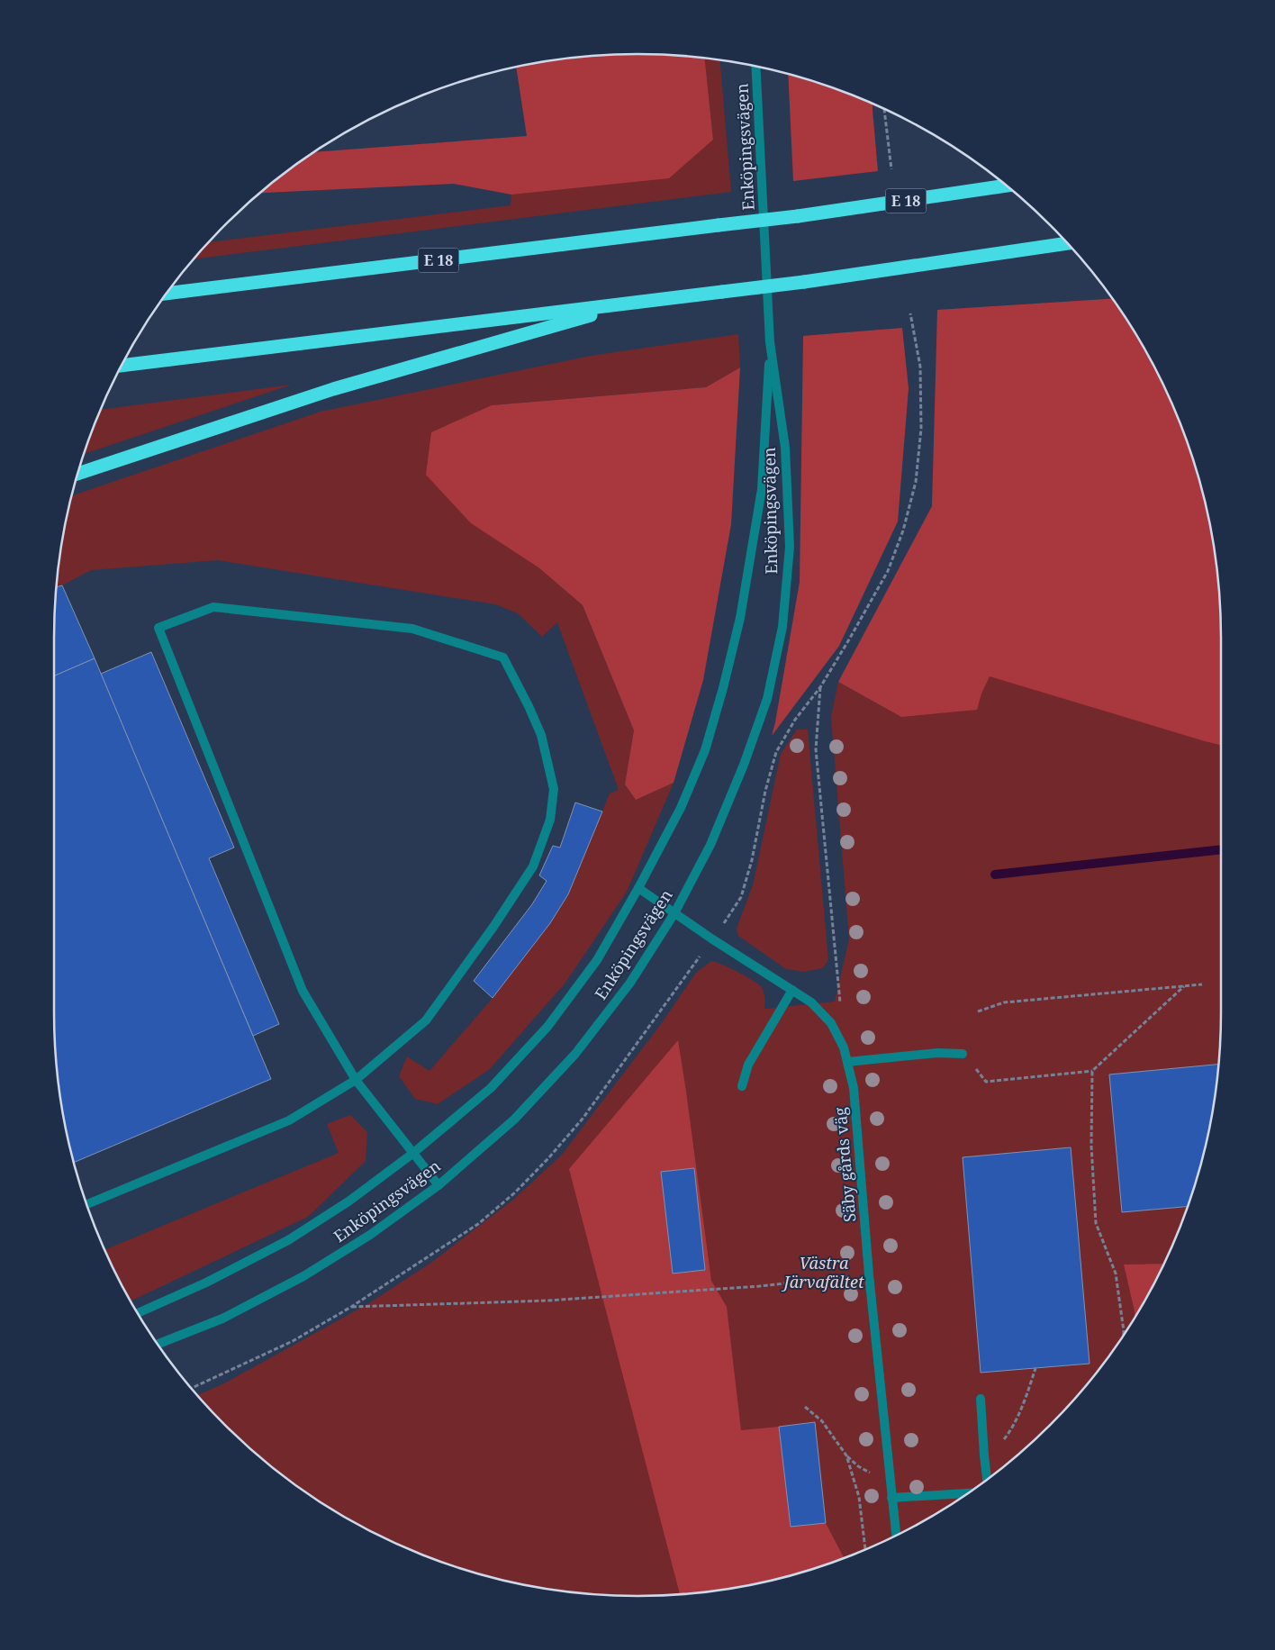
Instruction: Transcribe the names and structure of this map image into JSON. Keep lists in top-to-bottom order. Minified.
{"streets":{"highway":["E 18"],"street":["Enköpingsvägen","Säby gårds väg"]},"crossings":[["Enköpingsvägen","Säby gårds väg"]],"parks":["Västra Järvafältet"]}
